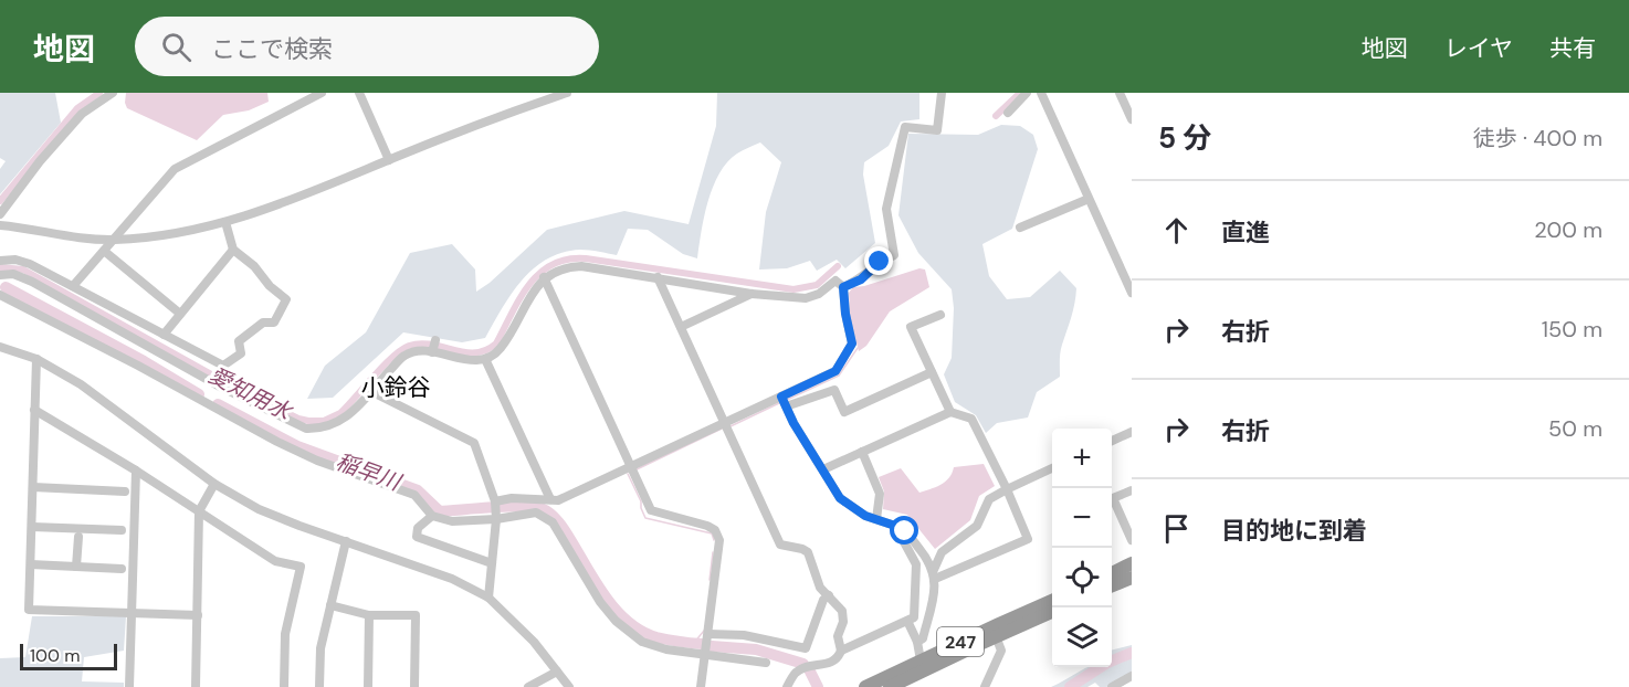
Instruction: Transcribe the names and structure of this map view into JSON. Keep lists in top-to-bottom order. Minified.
{"streets":{"highway":["247"]},"districts":["小鈴谷"],"water":["愛知用水","稲早川"],"scale_bar":"100 m","page":{"header":"地図","search":"ここで検索","nav":["地図","レイヤ","共有"],"heading":["5 分","徒歩 · 400 m"],"list":[["直進","200 m"],["右折","150 m"],["右折","50 m"],"目的地に到着"],"map_buttons":["+","−"],"scale":"100 m"}}
